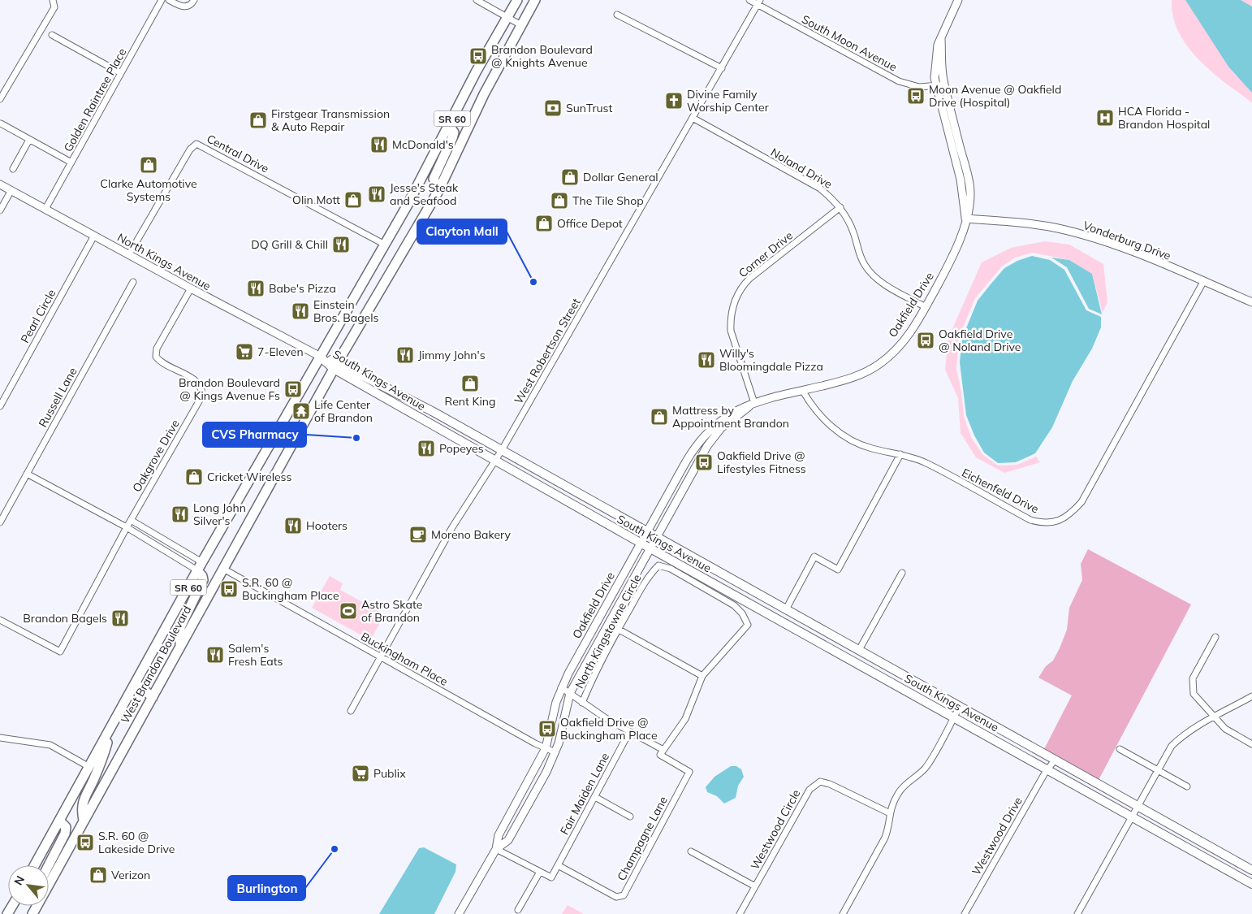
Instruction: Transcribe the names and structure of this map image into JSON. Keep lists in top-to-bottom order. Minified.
{"streets":{"highway":["SR 60","West Brandon Boulevard"],"main road":["South Kings Avenue"],"street":["South Moon Avenue","Golden Raintree Place","Central Drive","Noland Drive","Vonderburg Drive","Corner Drive","North Kings Avenue","Oakfield Drive","Pearl Circle","West Robertson Street","Russell Lane","Oakgrove Drive","Eichenfeld Drive","North Kingstowne Circle","Buckingham Place","Fair Maiden Lane","Westwood Circle","Westwood Drive","Champagne Lane"]},"crossings":[["South Moon Avenue","Oakfield Drive"],["South Moon Avenue","West Robertson Street"],["Golden Raintree Place","North Kings Avenue"],["Central Drive","North Kings Avenue"],["Central Drive","West Brandon Boulevard"],["Noland Drive","Corner Drive"],["Noland Drive","Oakfield Drive"],["Noland Drive","West Robertson Street"],["Vonderburg Drive","Oakfield Drive"],["Vonderburg Drive","Eichenfeld Drive"],["Corner Drive","Oakfield Drive"],["North Kings Avenue","Pearl Circle"],["North Kings Avenue","South Kings Avenue"],["North Kings Avenue","Oakgrove Drive"],["North Kings Avenue","West Brandon Boulevard"],["Oakfield Drive","South Kings Avenue"],["Oakfield Drive","Eichenfeld Drive"],["Oakfield Drive","Buckingham Place"],["West Robertson Street","South Kings Avenue"],["West Robertson Street","Buckingham Place"],["South Kings Avenue","West Brandon Boulevard"],["South Kings Avenue","Westwood Drive"],["North Kingstowne Circle","Fair Maiden Lane"],["North Kingstowne Circle","Champagne Lane"],["Buckingham Place","West Brandon Boulevard"],["Fair Maiden Lane","Champagne Lane"]],"places":{"bus stop":["Brandon Boulevard @ Knights Avenue","Moon Avenue @ Oakfield Drive (Hospital)","Oakfield Drive @ Noland Drive","Brandon Boulevard @ Kings Avenue Fs","Oakfield Drive @ Lifestyles Fitness","S.R. 60 @ Buckingham Place","Oakfield Drive @ Buckingham Place","S.R. 60 @ Lakeside Drive"],"church":["Divine Family Worship Center"],"bank":["SunTrust"],"hospital":["HCA Florida - Brandon Hospital"],"shop":["Firstgear Transmission & Auto Repair","Clarke Automotive Systems","Dollar General","Olin Mott","The Tile Shop","Office Depot","Rent King","Mattress by Appointment Brandon","Cricket Wireless","Verizon"],"restaurant":["McDonald's","Jesse's Steak and Seafood","DQ Grill & Chill","Babe's Pizza","Einstein Bros. Bagels","Jimmy John's","Willy's Bloomingdale Pizza","Popeyes","Long John Silver's","Hooters","Brandon Bagels","Salem's Fresh Eats"],"other":["Clayton Mall","CVS Pharmacy","Burlington"],"supermarket":["7-Eleven","Publix"],"temple":["Life Center of Brandon"],"cafe":["Moreno Bakery"],"sports":["Astro Skate of Brandon"]},"north":"top left"}
